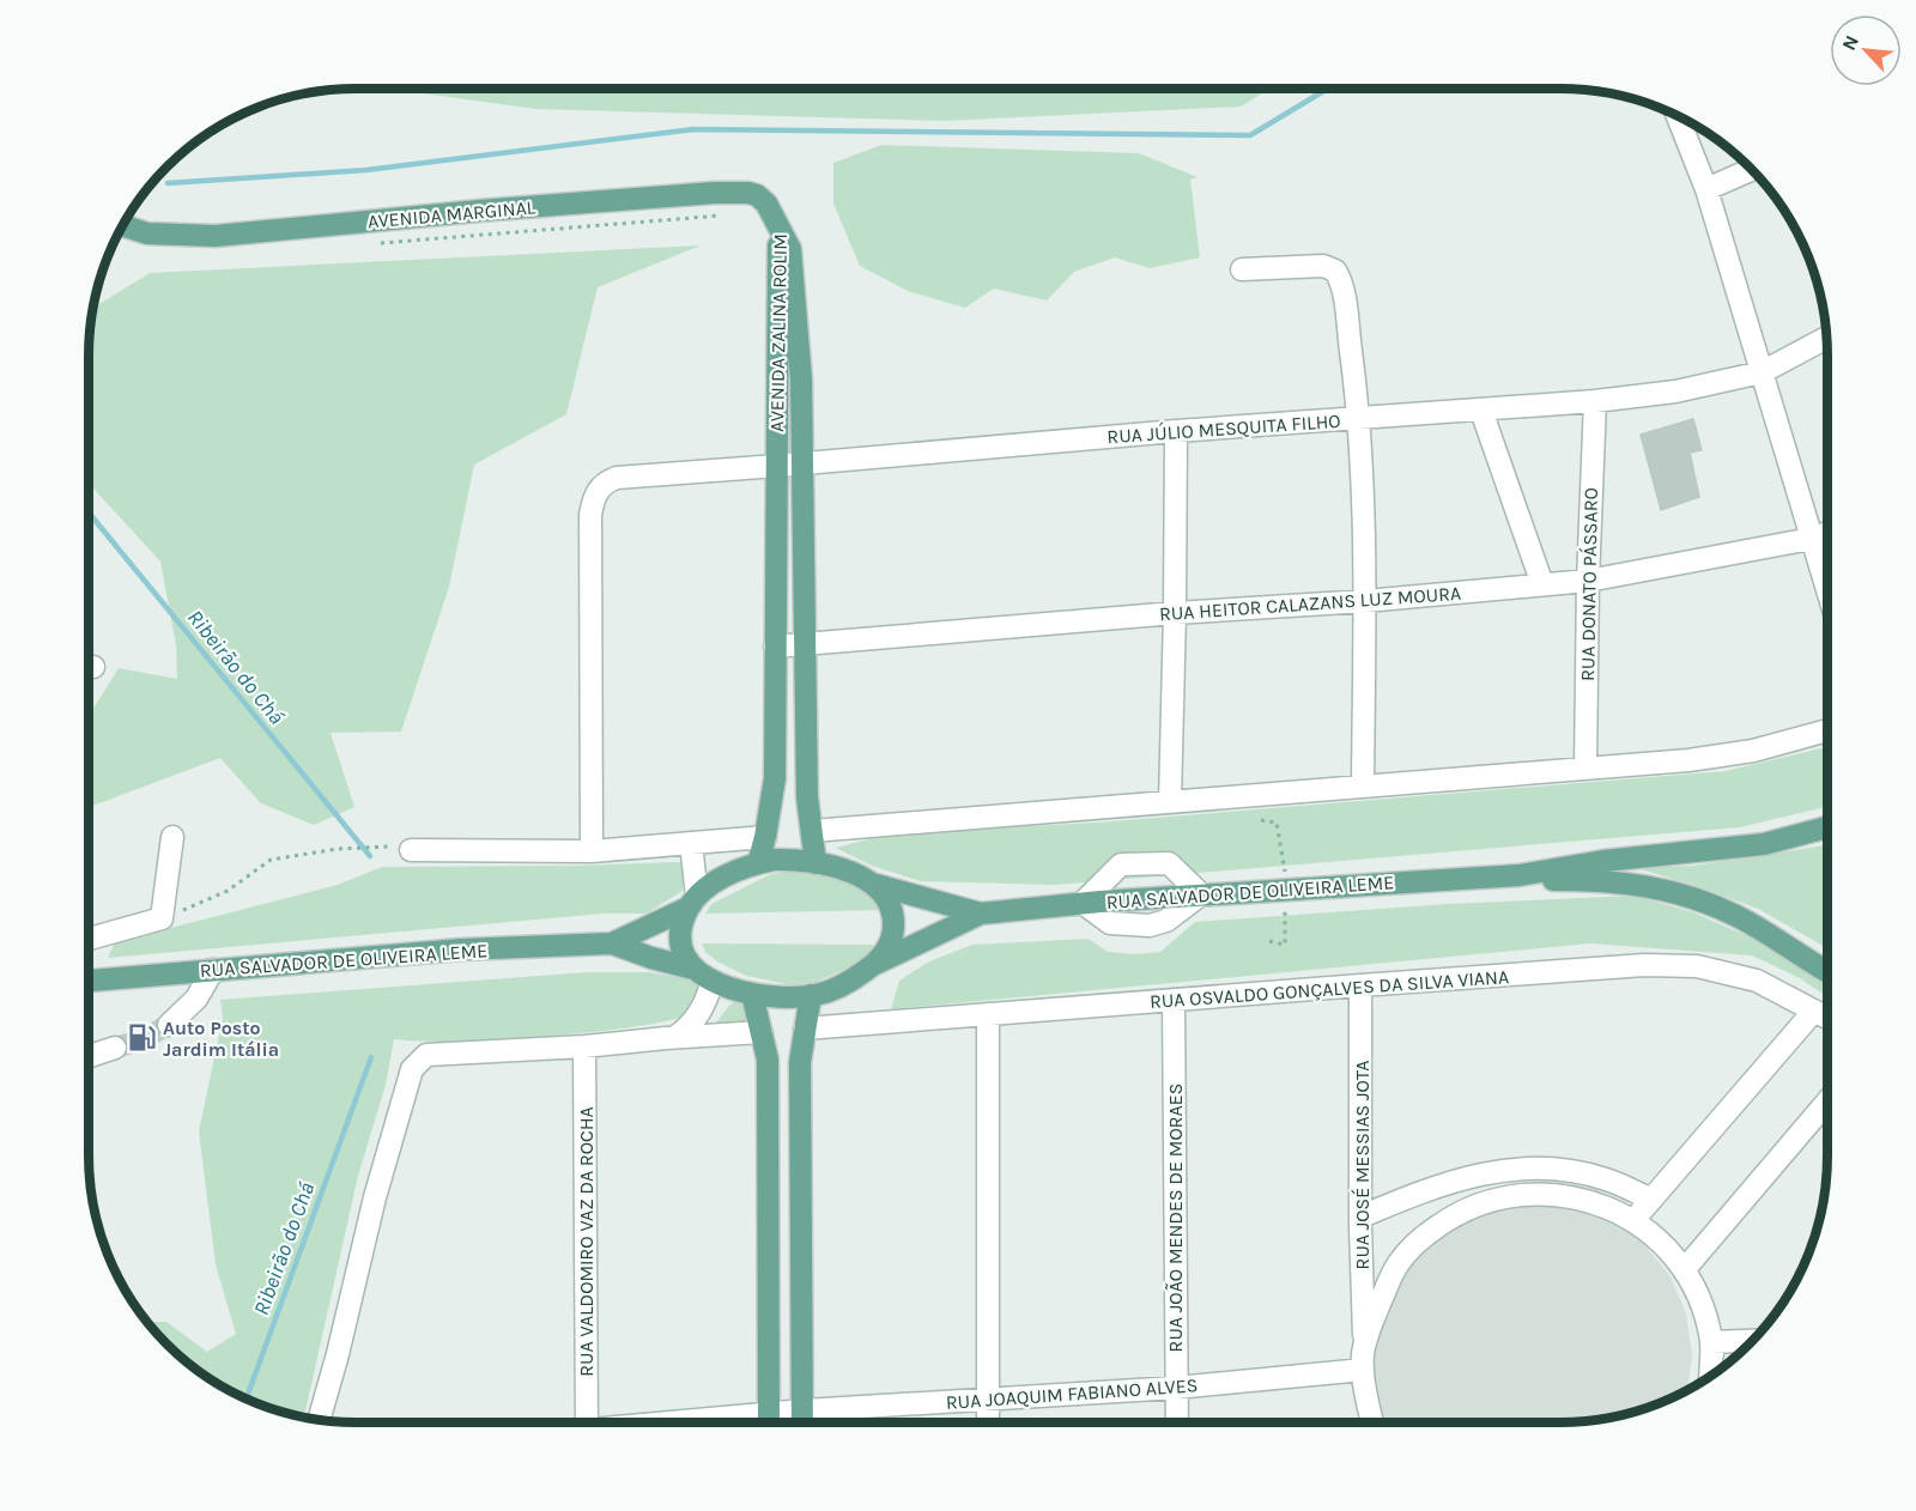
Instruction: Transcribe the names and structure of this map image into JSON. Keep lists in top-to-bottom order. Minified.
{"streets":{"main road":["AVENIDA MARGINAL","AVENIDA ZALINA ROLIM","RUA SALVADOR DE OLIVEIRA LEME"],"street":["RUA JÚLIO MESQUITA FILHO","RUA DONATO PÁSSARO","RUA HEITOR CALAZANS LUZ MOURA","RUA OSVALDO GONÇALVES DA SILVA VIANA","RUA JOSÉ MESSIAS JOTA","RUA JOÃO MENDES DE MORAES","RUA VALDOMIRO VAZ DA ROCHA","RUA JOAQUIM FABIANO ALVES"]},"crossings":[["AVENIDA MARGINAL","AVENIDA ZALINA ROLIM"],["AVENIDA ZALINA ROLIM","RUA JÚLIO MESQUITA FILHO"],["AVENIDA ZALINA ROLIM","RUA HEITOR CALAZANS LUZ MOURA"],["RUA JÚLIO MESQUITA FILHO","RUA DONATO PÁSSARO"],["RUA DONATO PÁSSARO","RUA HEITOR CALAZANS LUZ MOURA"],["RUA OSVALDO GONÇALVES DA SILVA VIANA","RUA JOSÉ MESSIAS JOTA"],["RUA OSVALDO GONÇALVES DA SILVA VIANA","RUA JOÃO MENDES DE MORAES"],["RUA JOSÉ MESSIAS JOTA","RUA JOAQUIM FABIANO ALVES"],["RUA JOÃO MENDES DE MORAES","RUA JOAQUIM FABIANO ALVES"]],"water":["Ribeirão do Chá"],"places":{"fuel station":["Auto Posto Jardim Itália"]},"north":"top left"}
